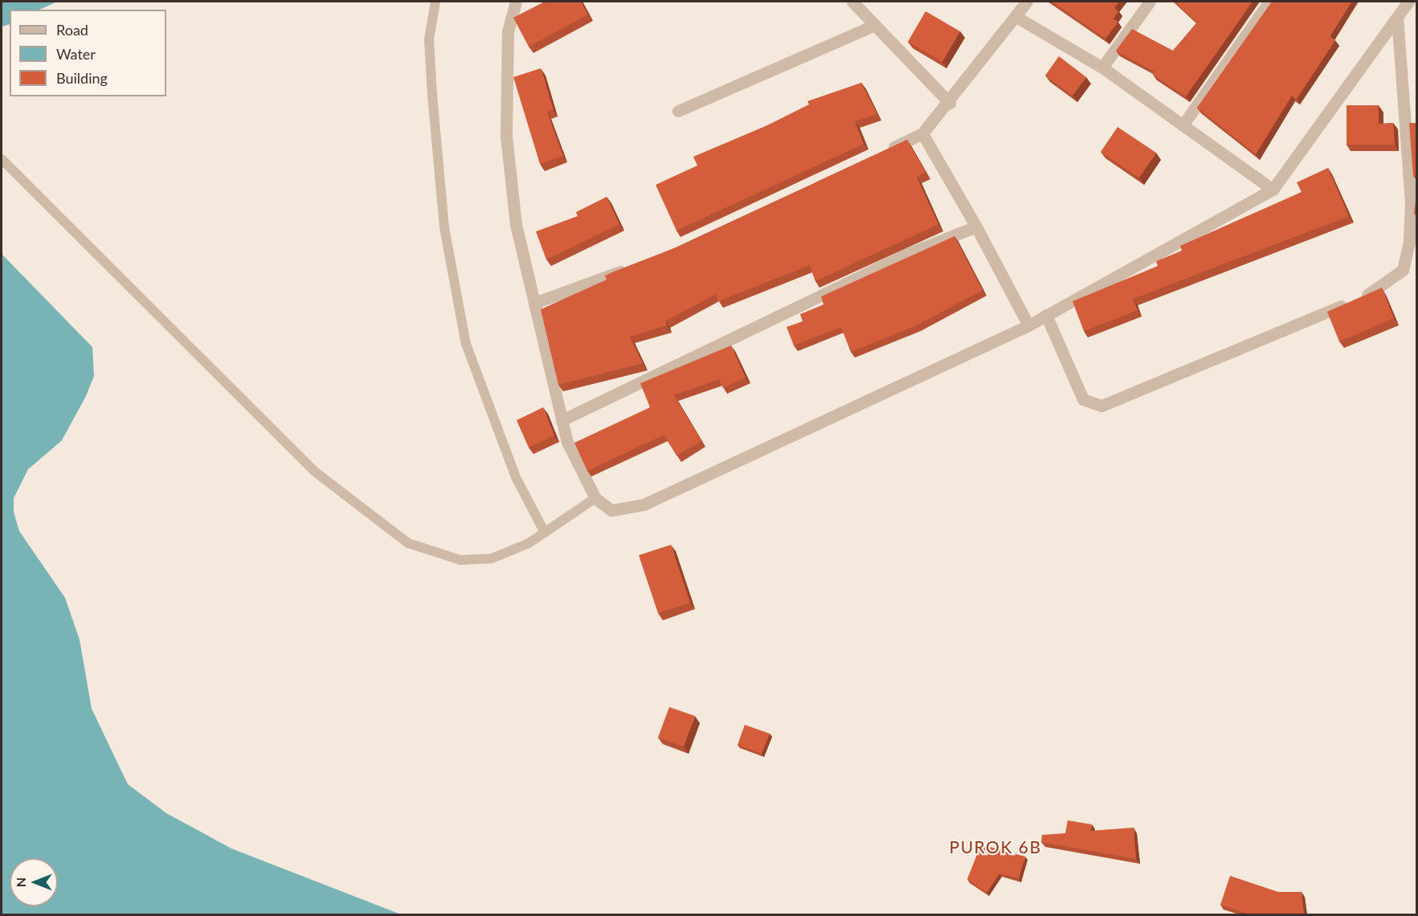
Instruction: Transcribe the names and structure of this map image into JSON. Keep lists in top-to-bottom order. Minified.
{"districts":["PUROK 6B"],"legend":["Road","Water","Building"],"north":"left"}
